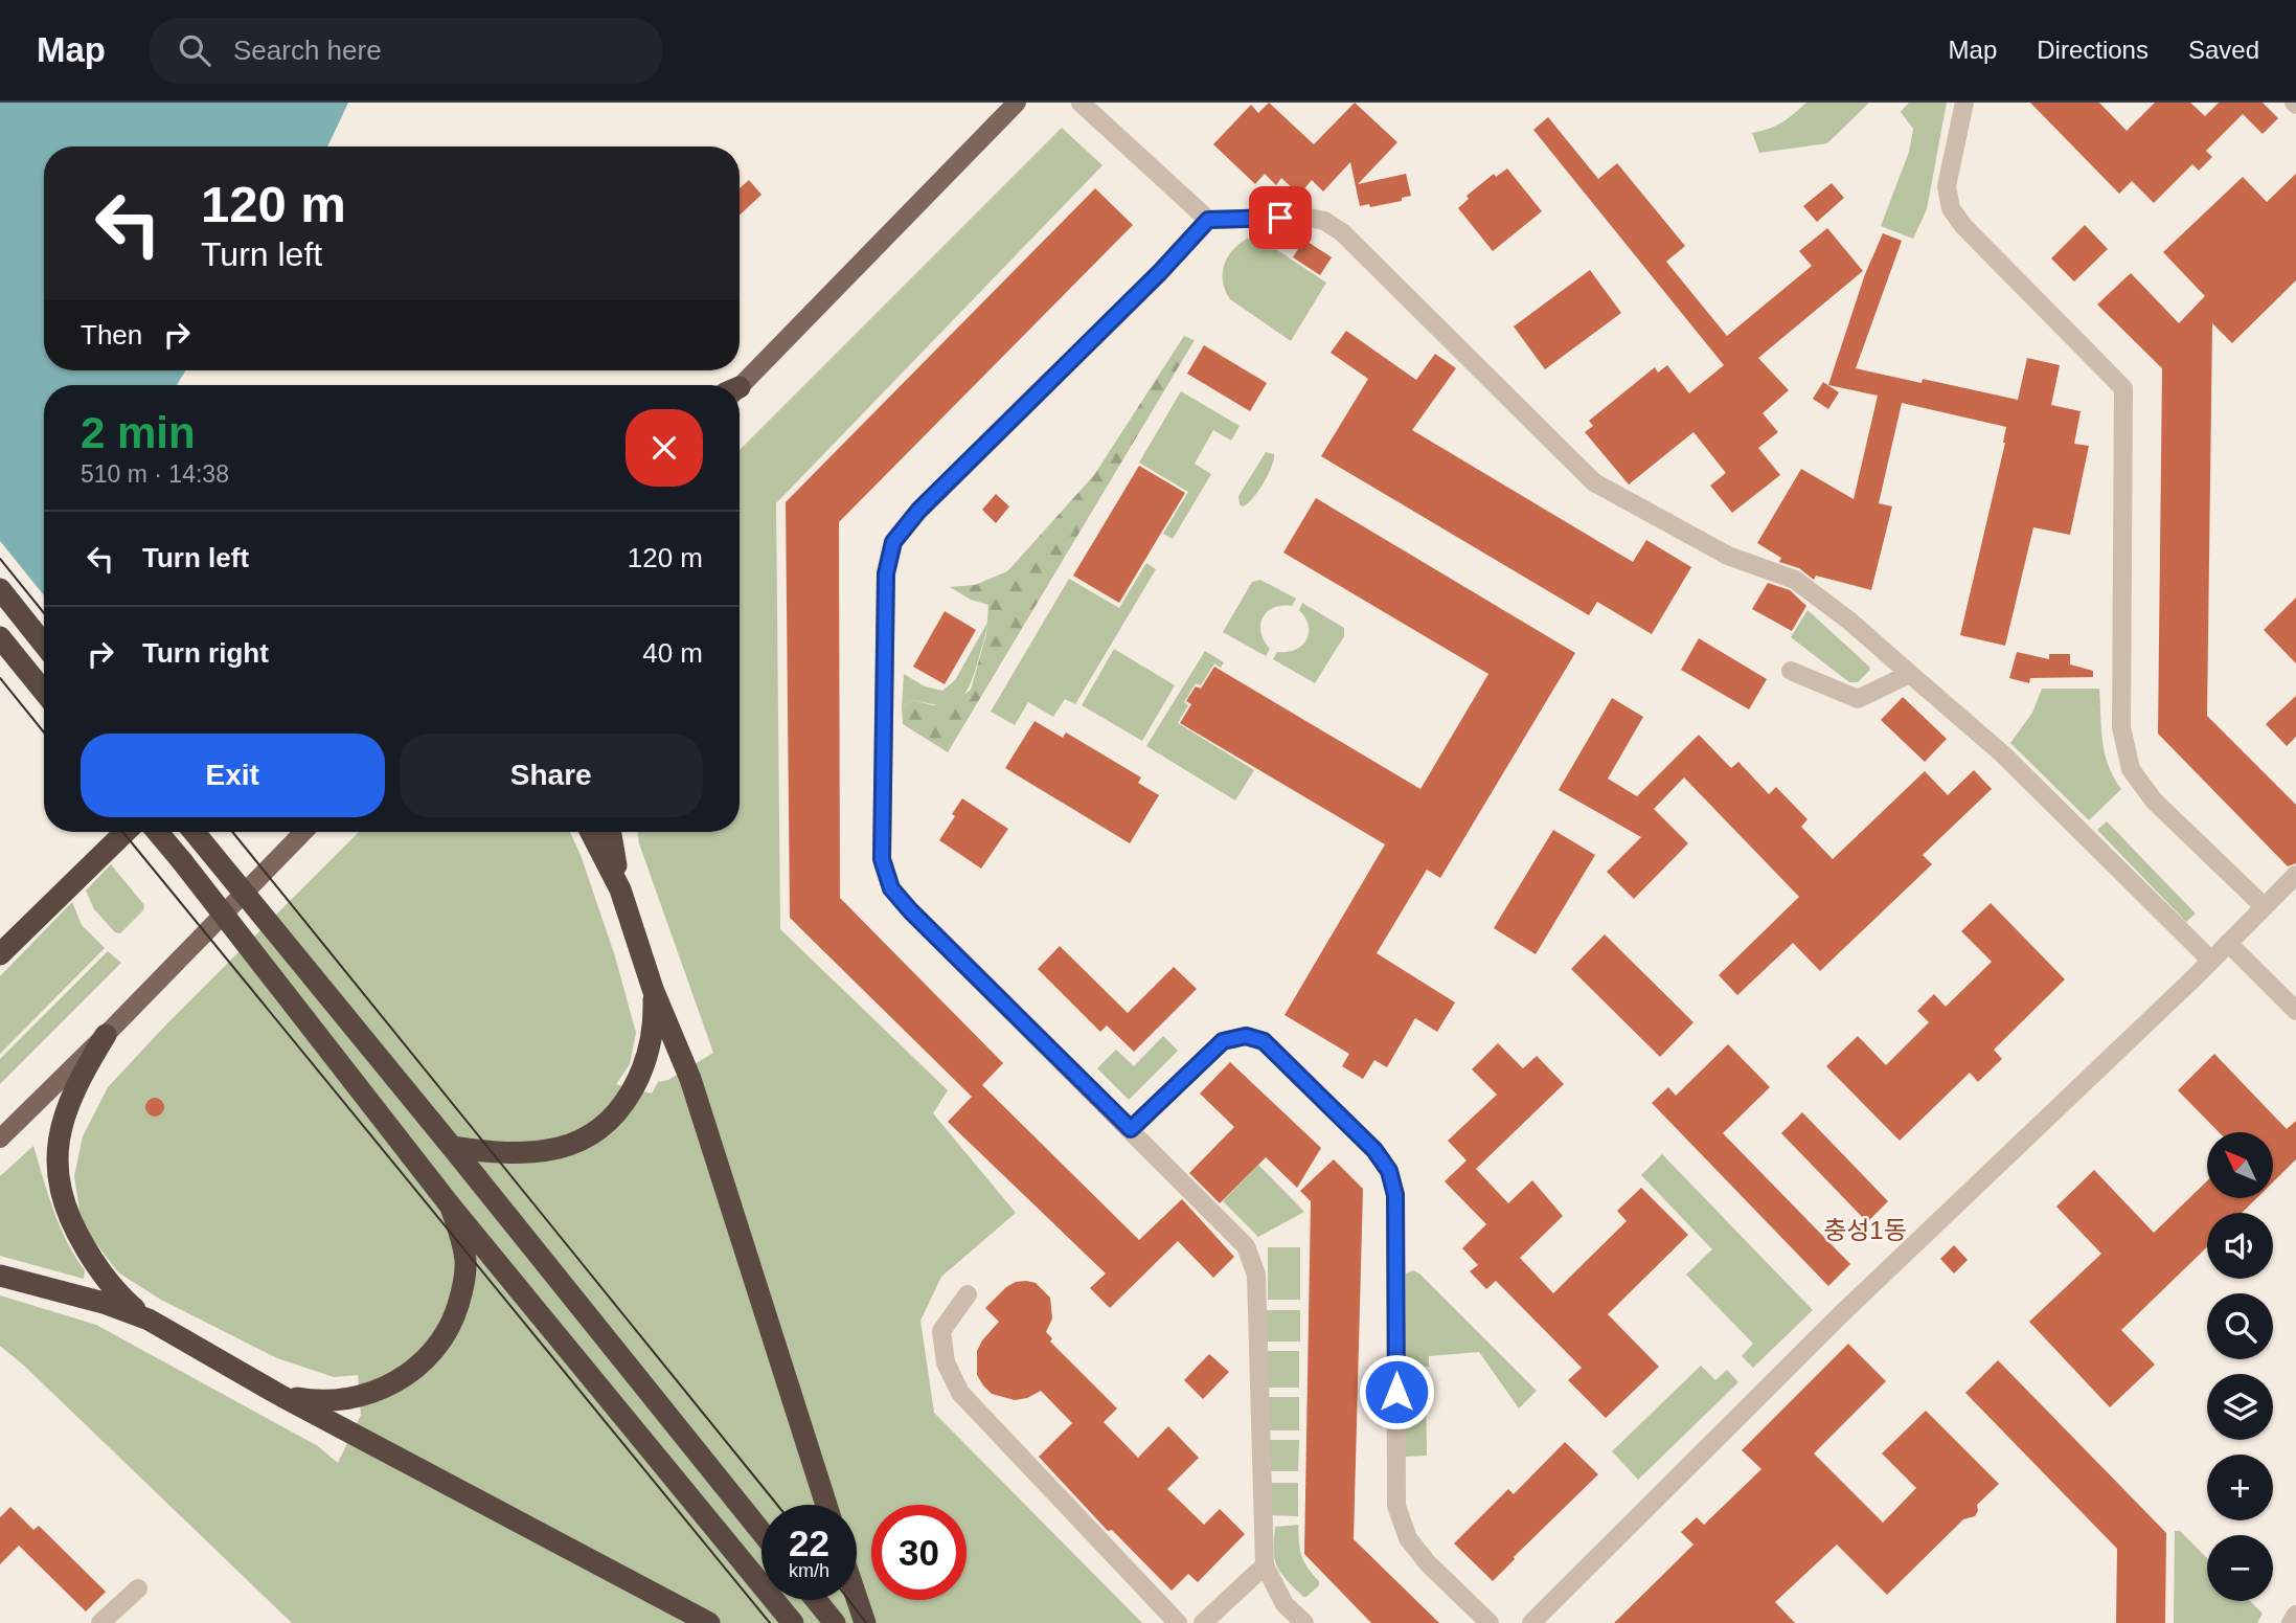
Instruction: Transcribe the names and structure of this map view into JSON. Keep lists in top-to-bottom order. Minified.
{"districts":["충성1동"],"north":"top left","page":{"header":"Map","search":"Search here","nav":["Map","Directions","Saved"],"turn":["120 m","Turn left"],"then":"Then","heading":["2 min","510 m · 14:38"],"list":[{"name":"Turn left","value":"120 m"},{"name":"Turn right","value":"40 m"}],"buttons":["Exit","Share"],"map_buttons":["+","−"],"speed":"22 km/h","limit":"30"}}
